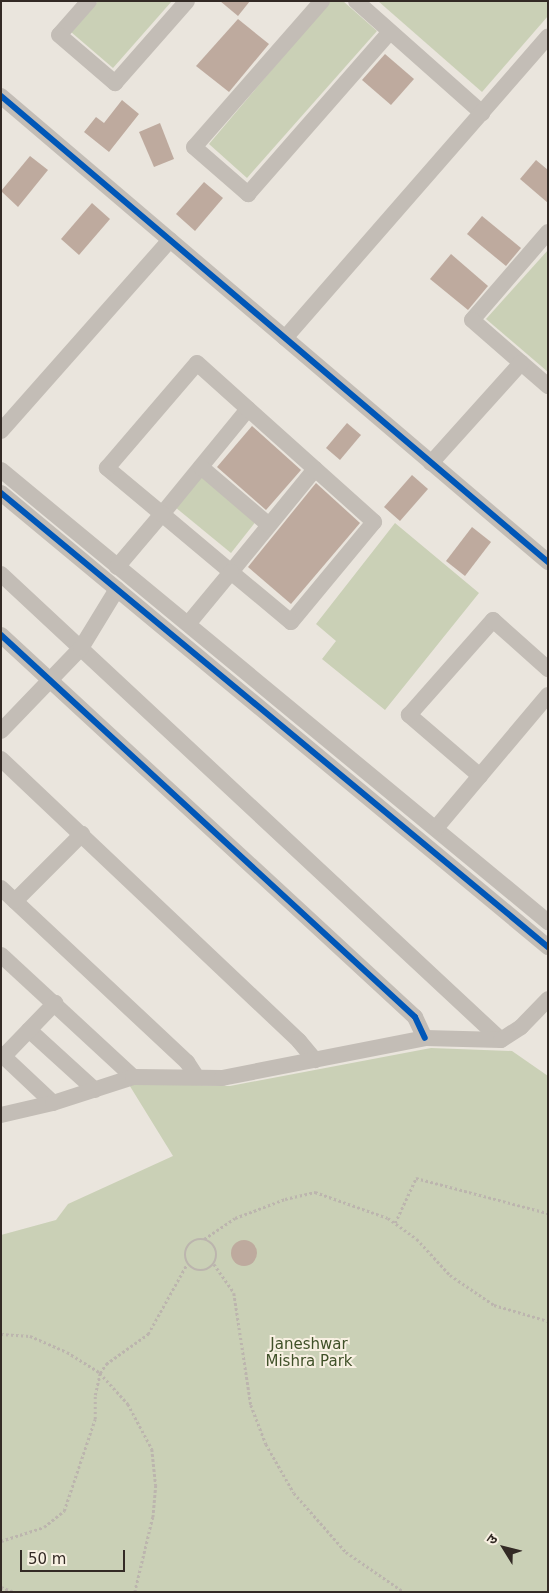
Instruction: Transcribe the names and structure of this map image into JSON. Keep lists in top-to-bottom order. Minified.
{"parks":["Janeshwar Mishra Park"],"scale_bar":"50 m","north":"top left"}
